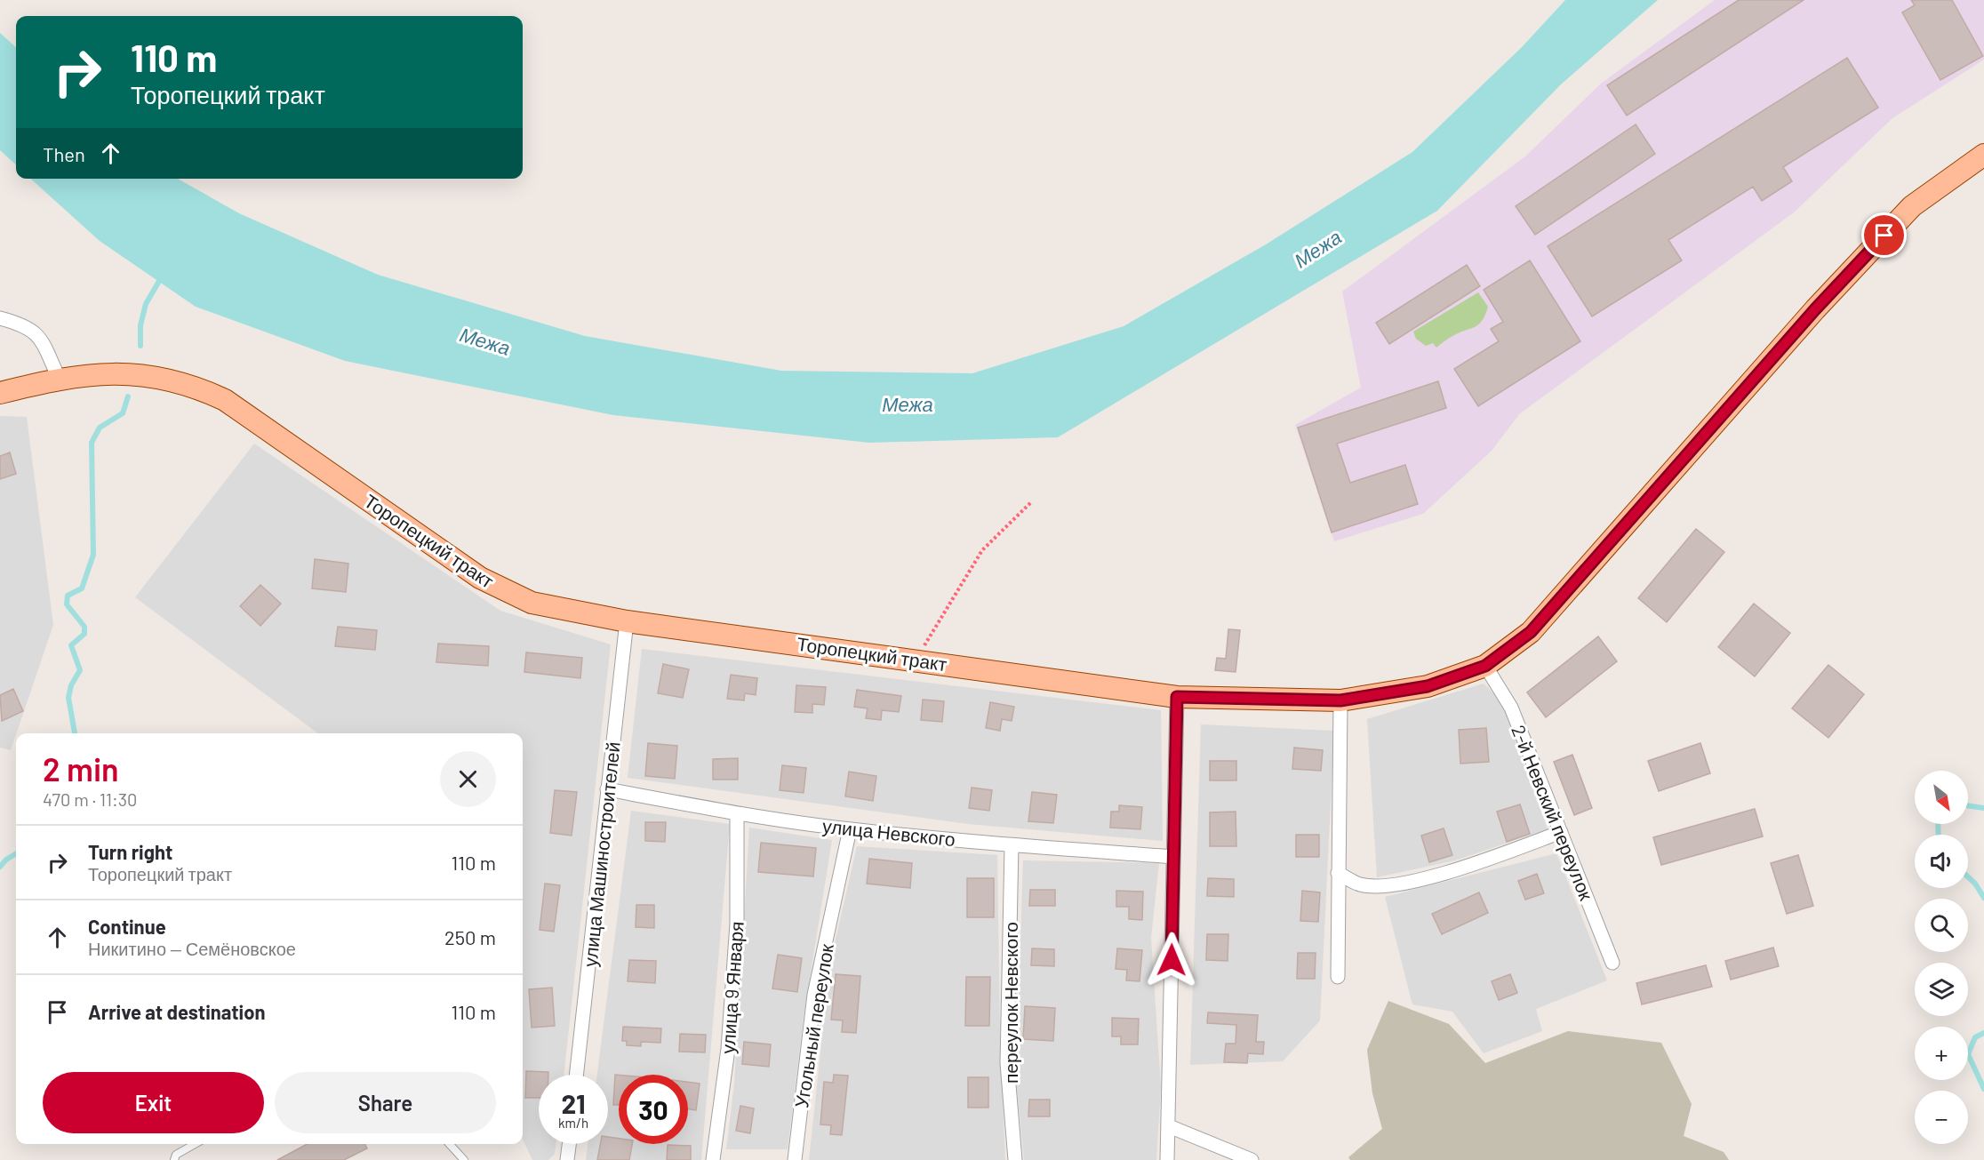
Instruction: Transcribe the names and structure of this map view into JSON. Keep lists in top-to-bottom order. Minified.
{"streets":{"main road":["Торопецкий тракт"],"street":["2-й Невский переулок","улица Невского","улица Машиностроителей","улица 9 Января","переулок Невского","Угольный переулок"]},"crossings":[["Торопецкий тракт","2-й Невский переулок"],["Торопецкий тракт","улица Машиностроителей"],["улица Невского","улица Машиностроителей"],["улица Невского","улица 9 Января"],["улица Невского","переулок Невского"],["улица Невского","Угольный переулок"]],"water":["Межа"],"north":"bottom right","page":{"turn":["110 m","Торопецкий тракт"],"then":"Then","heading":["2 min","470 m · 11:30"],"map_buttons":["+","−"],"list":[{"name":"Turn right","note":"Торопецкий тракт","value":"110 m"},{"name":"Continue","note":"Никитино — Семёновское","value":"250 m"},{"name":"Arrive at destination","value":"110 m"}],"buttons":["Exit","Share"],"speed":"21 km/h","limit":"30"}}
